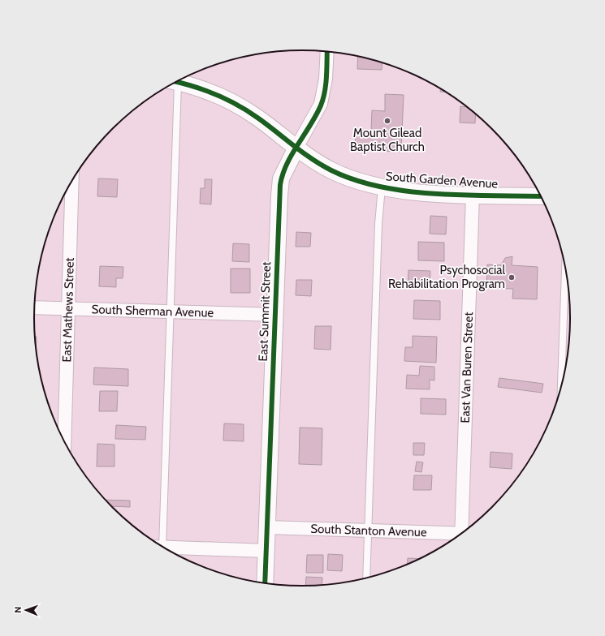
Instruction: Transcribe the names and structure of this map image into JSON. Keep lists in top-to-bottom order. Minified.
{"streets":{"street":["South Garden Avenue","East Mathews Street","South Sherman Avenue","East Summit Street","East Van Buren Street","South Stanton Avenue"]},"crossings":[["South Garden Avenue","East Summit Street"],["South Garden Avenue","East Van Buren Street"],["East Mathews Street","South Sherman Avenue"],["South Sherman Avenue","East Summit Street"],["East Summit Street","South Stanton Avenue"]],"places":["Mount Gilead Baptist Church","Psychosocial Rehabilitation Program"],"north":"left"}
